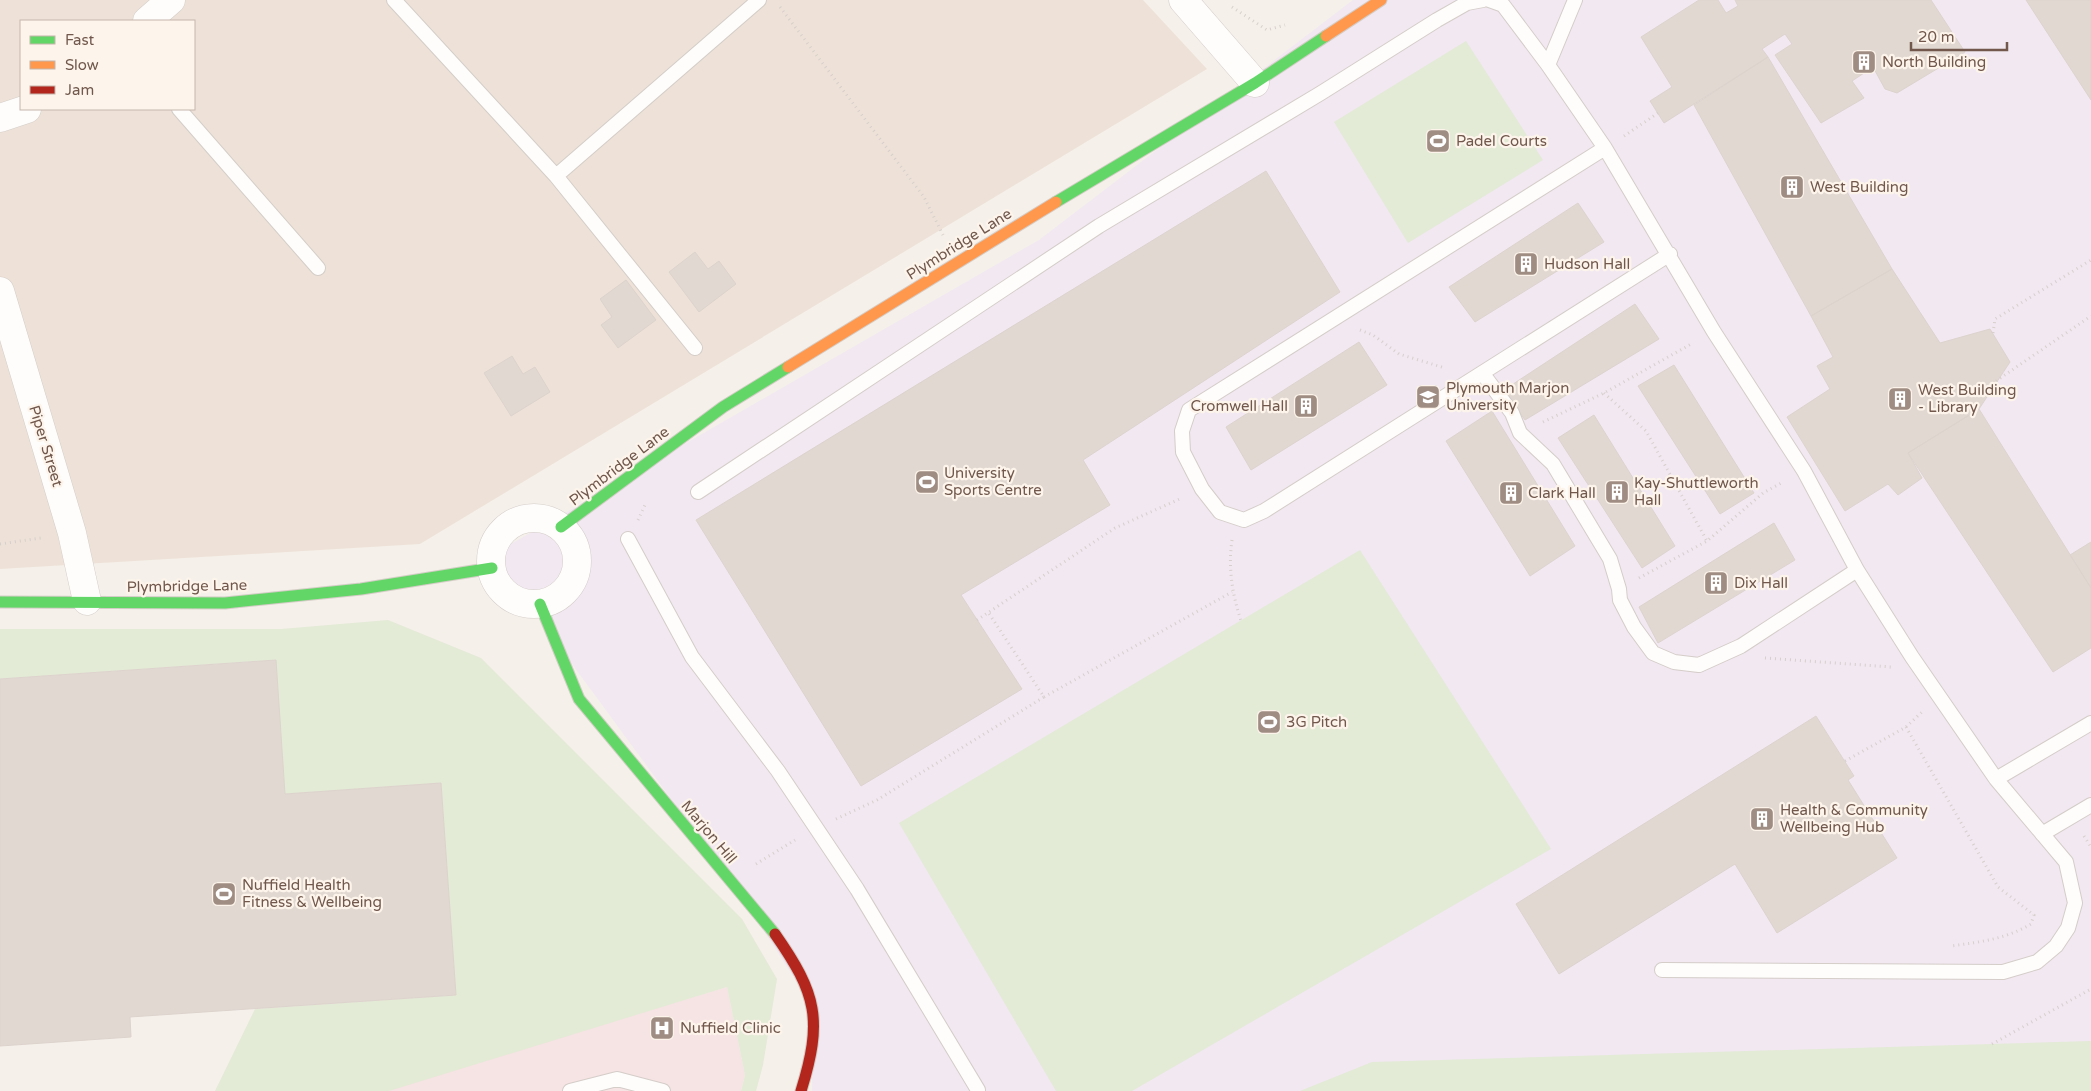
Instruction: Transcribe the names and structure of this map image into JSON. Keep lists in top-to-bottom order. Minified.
{"streets":{"street":["Plymbridge Lane","Piper Street","Marjon Hill"]},"crossings":[["Plymbridge Lane","Piper Street"],["Plymbridge Lane","Marjon Hill"]],"places":{"building":["North Building","West Building","Hudson Hall","West Building - Library","Cromwell Hall","Kay-Shuttleworth Hall","Clark Hall","Dix Hall","Health & Community Wellbeing Hub"],"sports":["Padel Courts","University Sports Centre","3G Pitch","Nuffield Health Fitness & Wellbeing"],"school or university":["Plymouth Marjon University"],"hospital":["Nuffield Clinic"]},"legend":["Fast","Slow","Jam"],"scale_bar":"20 m"}
